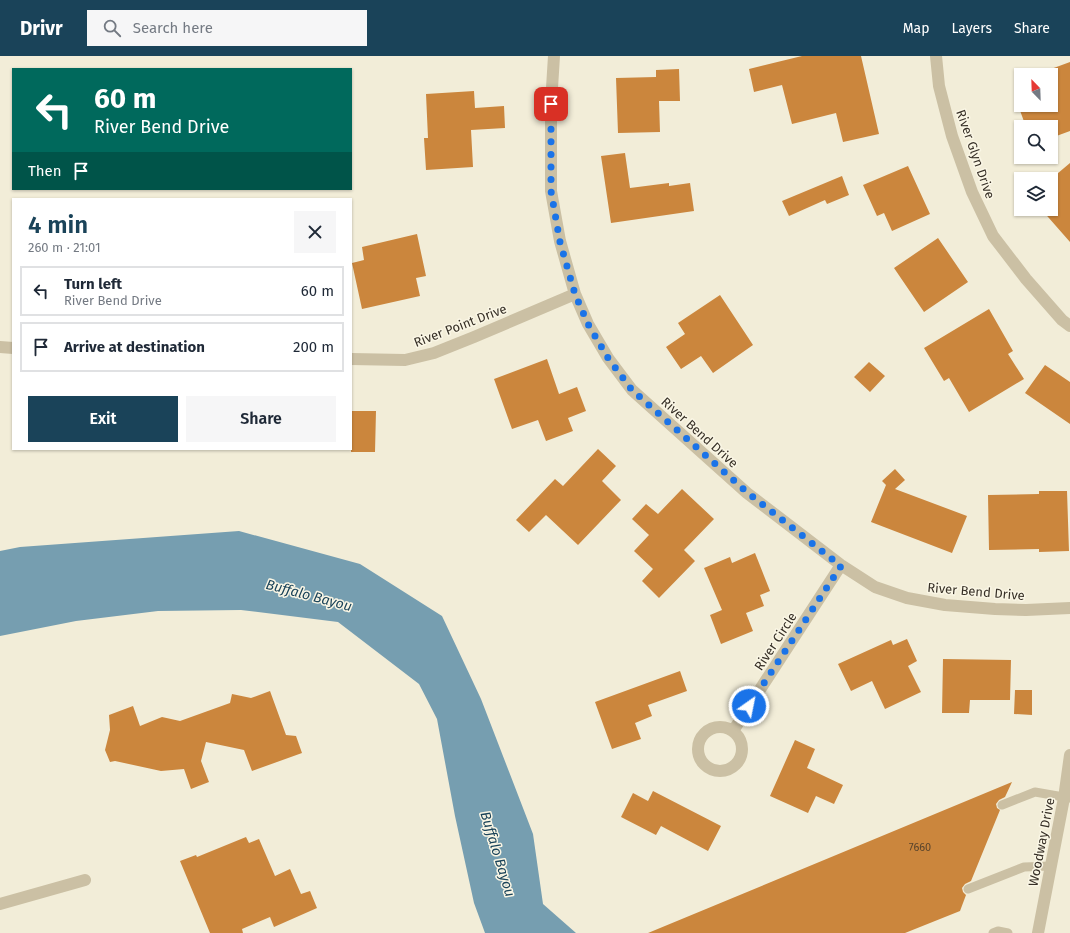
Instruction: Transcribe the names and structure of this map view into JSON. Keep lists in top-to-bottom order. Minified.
{"streets":{"street":["River Glyn Drive","River Point Drive","River Bend Drive","River Circle","Woodway Drive"]},"crossings":[["River Point Drive","River Bend Drive"],["River Bend Drive","River Circle"]],"water":["Buffalo Bayou"],"house_numbers":["7660"],"north":"top left","page":{"header":"Drivr","search":"Search here","nav":["Map","Layers","Share"],"turn":["60 m","River Bend Drive"],"then":"Then","heading":["4 min","260 m · 21:01"],"list":[{"name":"Turn left","note":"River Bend Drive","value":"60 m"},{"name":"Arrive at destination","value":"200 m"}],"buttons":["Exit","Share"]}}
